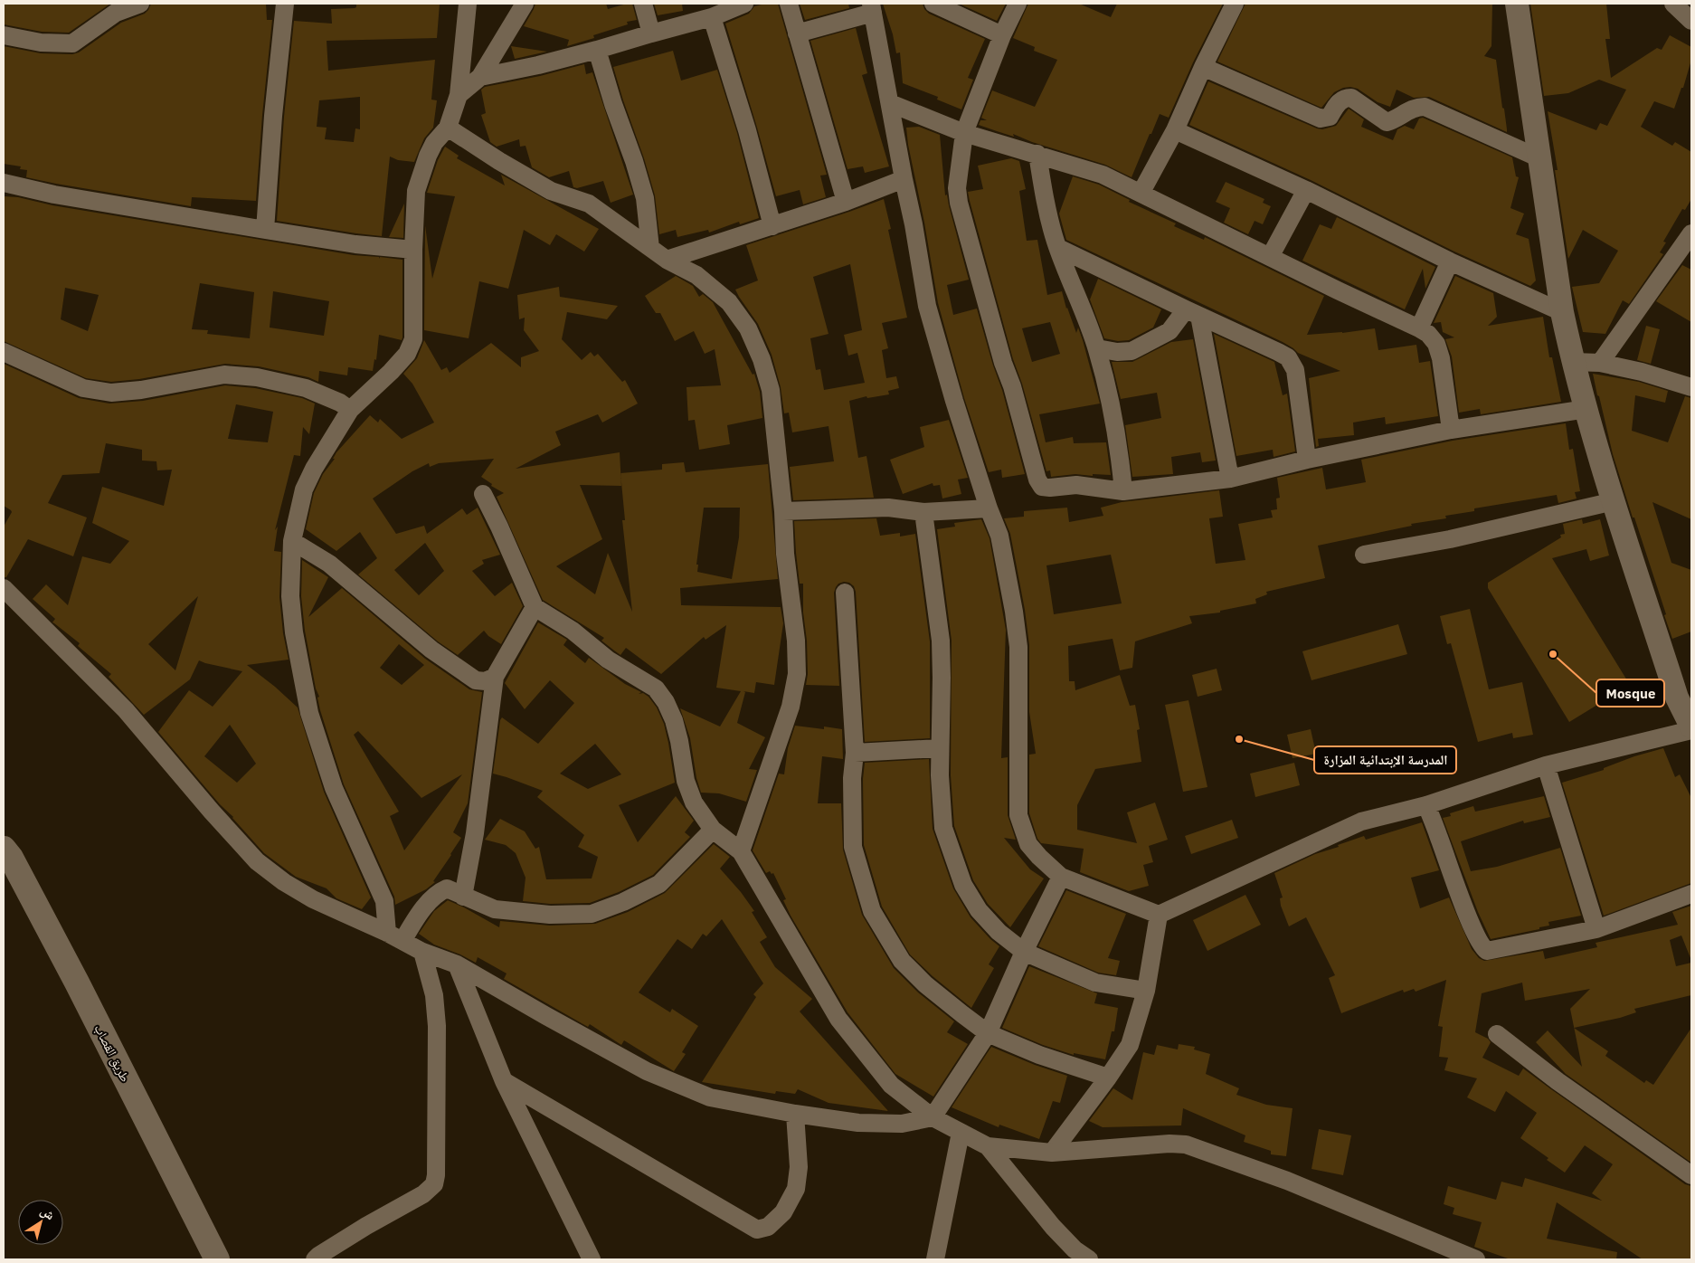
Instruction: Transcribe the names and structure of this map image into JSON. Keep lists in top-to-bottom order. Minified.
{"streets":{"main road":["طريق القصاب"]},"places":["Mosque","المدرسة الإبتدائية المزارة"],"north":"top right"}
